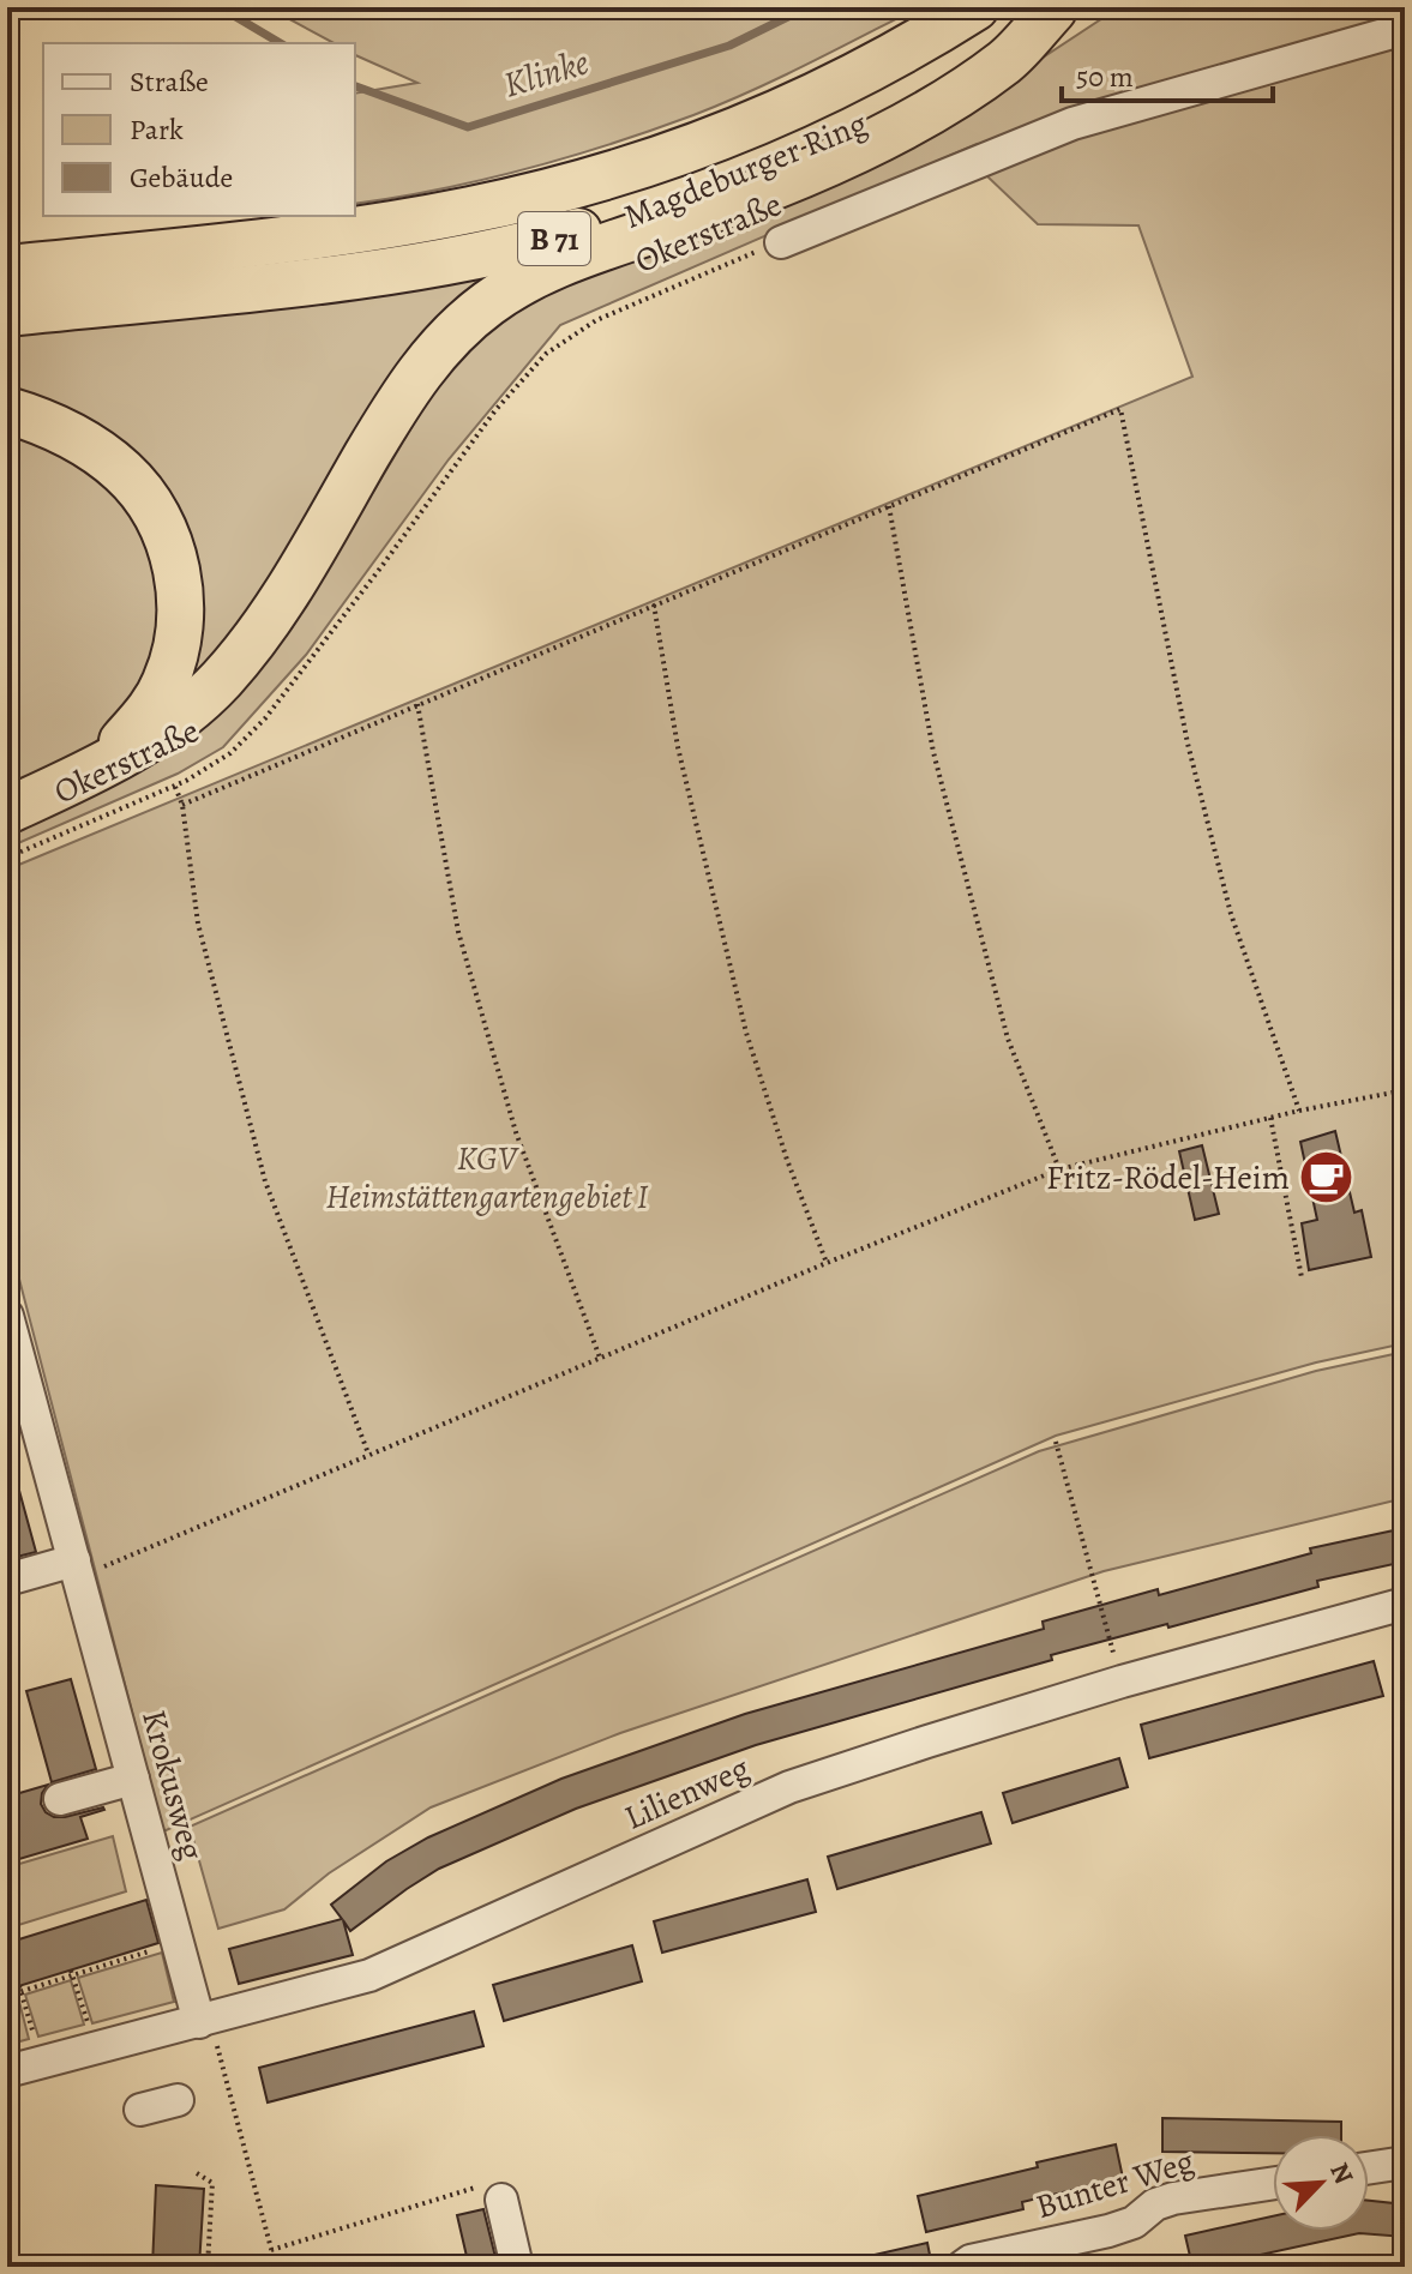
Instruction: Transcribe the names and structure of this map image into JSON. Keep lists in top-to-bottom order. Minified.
{"streets":{"highway":["Magdeburger Ring","B 71"],"street":["Okerstraße","Krokusweg","Lilienweg","Bunter Weg"]},"crossings":[["Krokusweg","Lilienweg"]],"water":["Klinke"],"parks":["KGV Heimstättengartengebiet I"],"places":{"cafe":["Fritz-Rödel-Heim"]},"legend":["Straße","Park","Gebäude"],"scale_bar":"50 m","north":"top right"}
